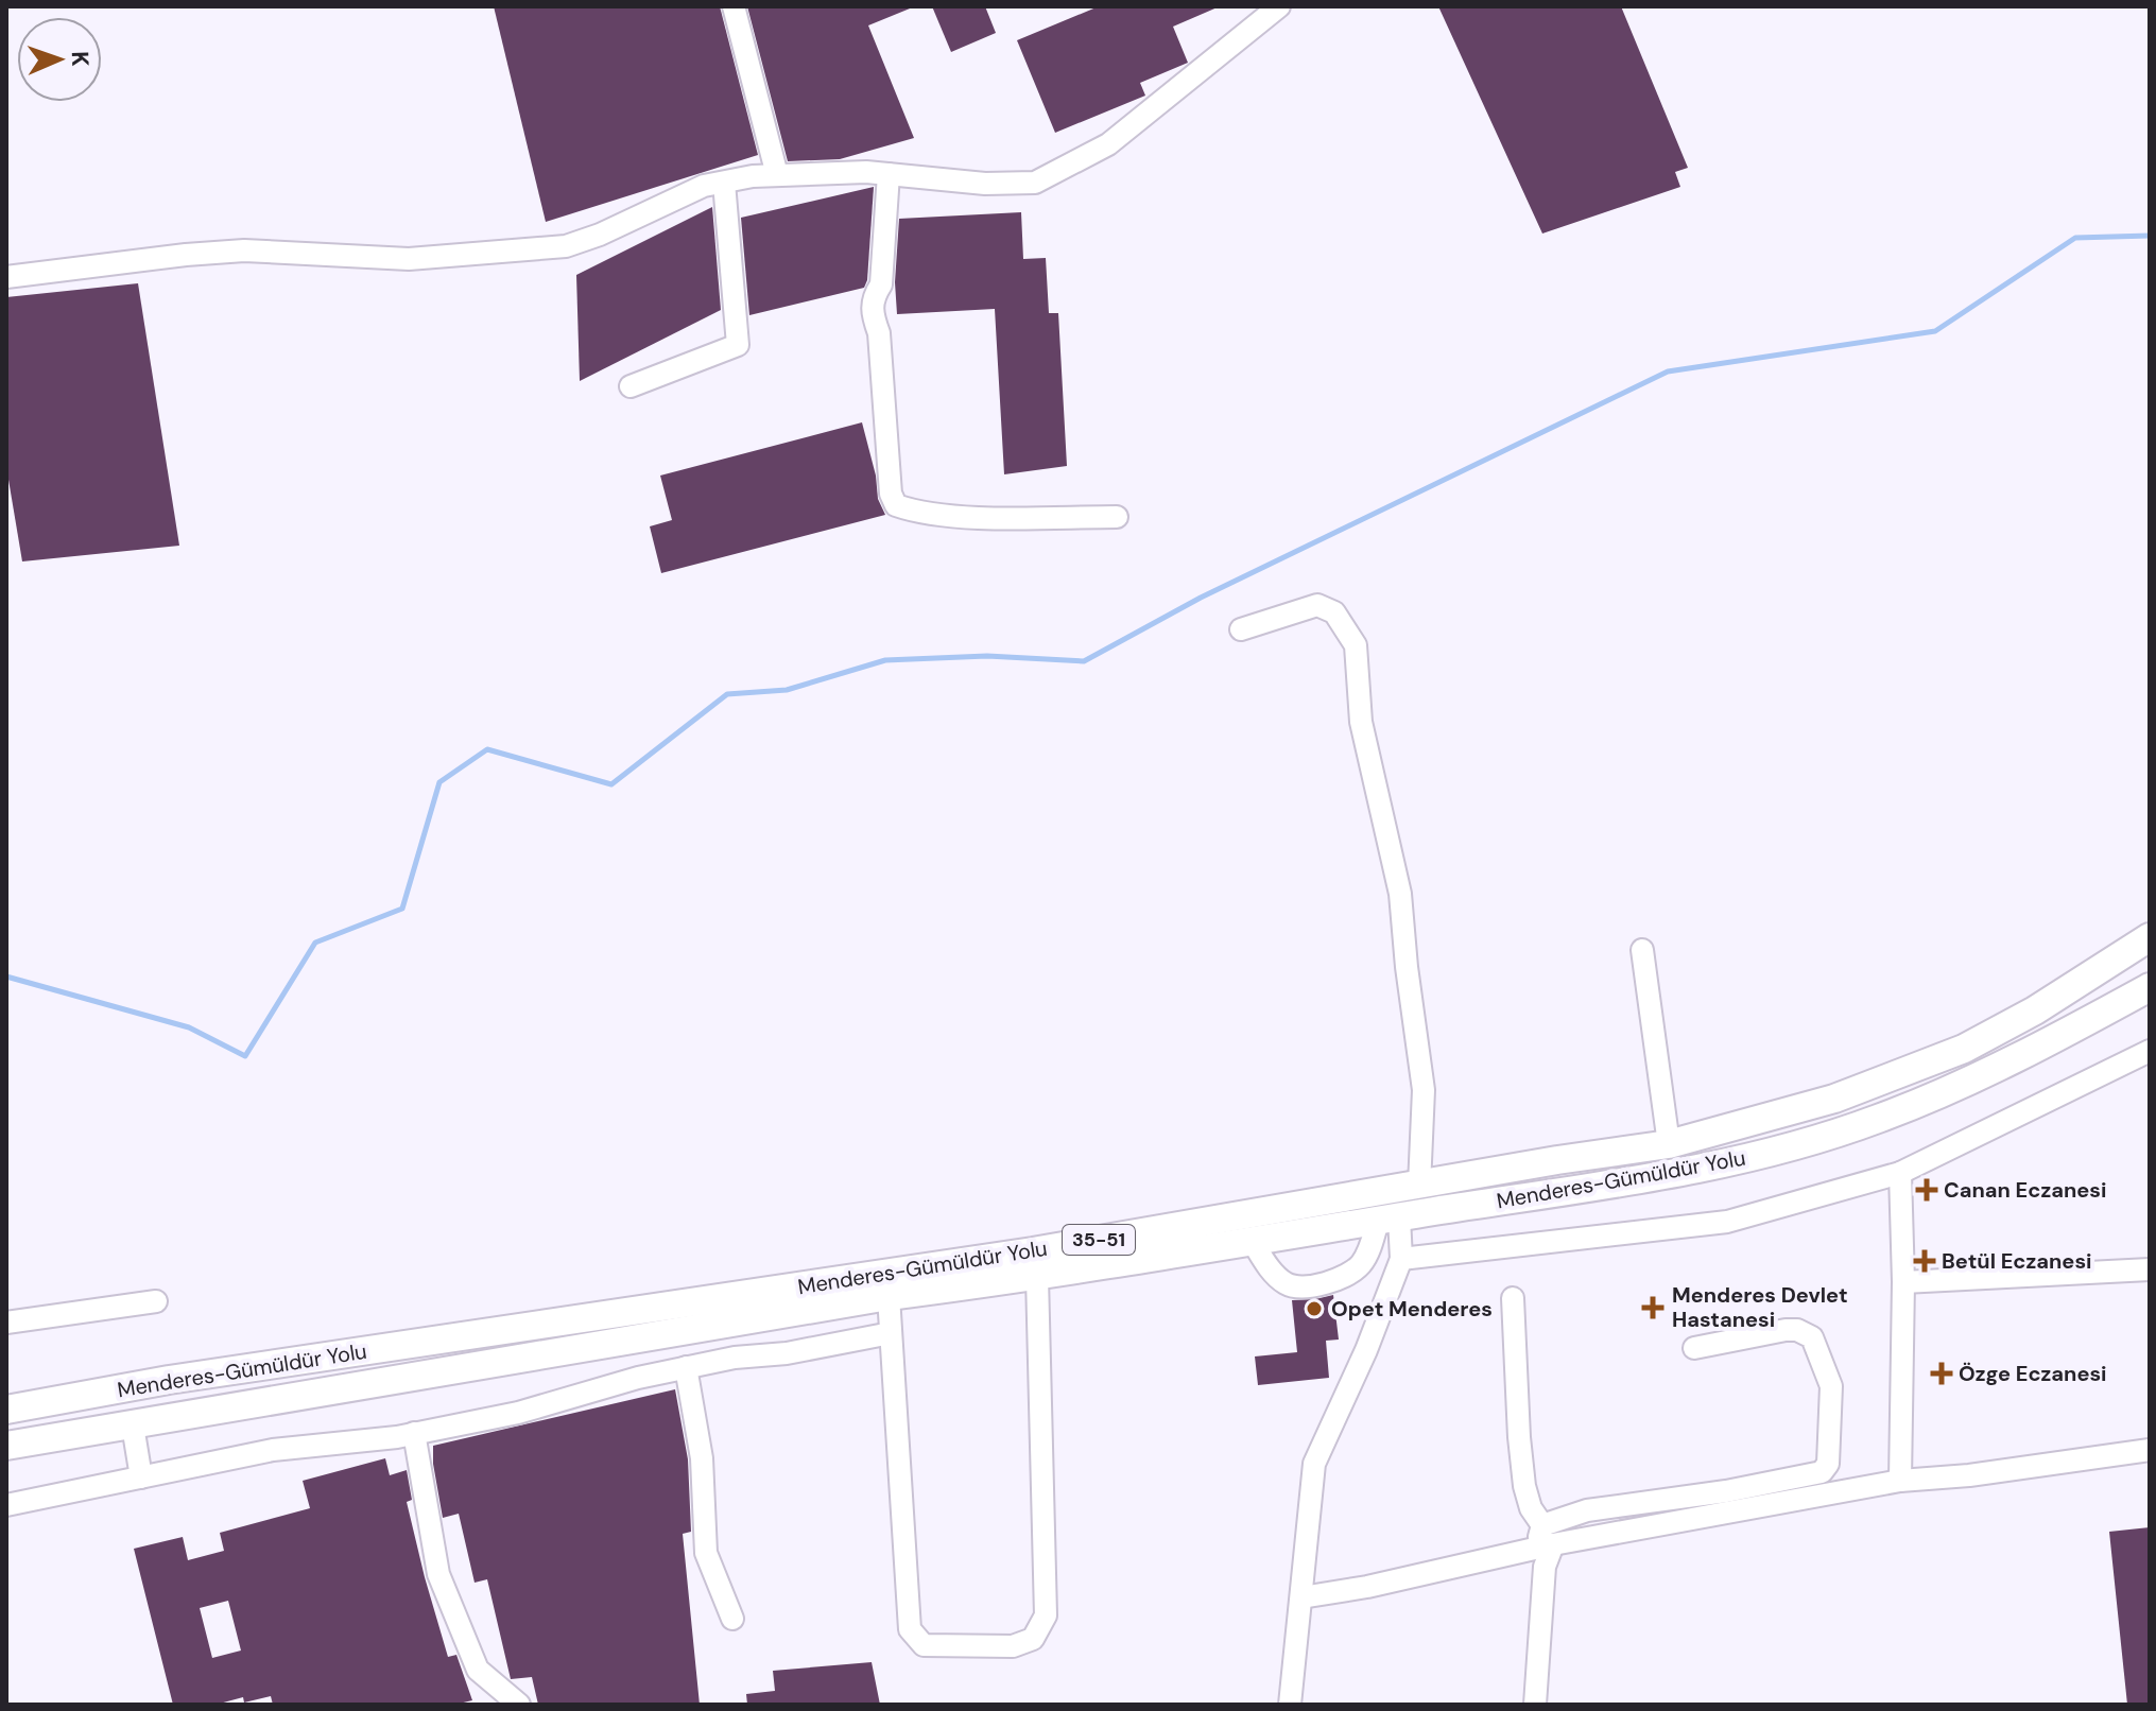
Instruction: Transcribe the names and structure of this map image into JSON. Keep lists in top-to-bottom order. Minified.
{"streets":{"main road":["Menderes-Gümüldür Yolu","35-51"]},"places":{"health":["Canan Eczanesi","Betül Eczanesi","Menderes Devlet Hastanesi","Özge Eczanesi"],"other":["Opet Menderes"]},"north":"right"}
